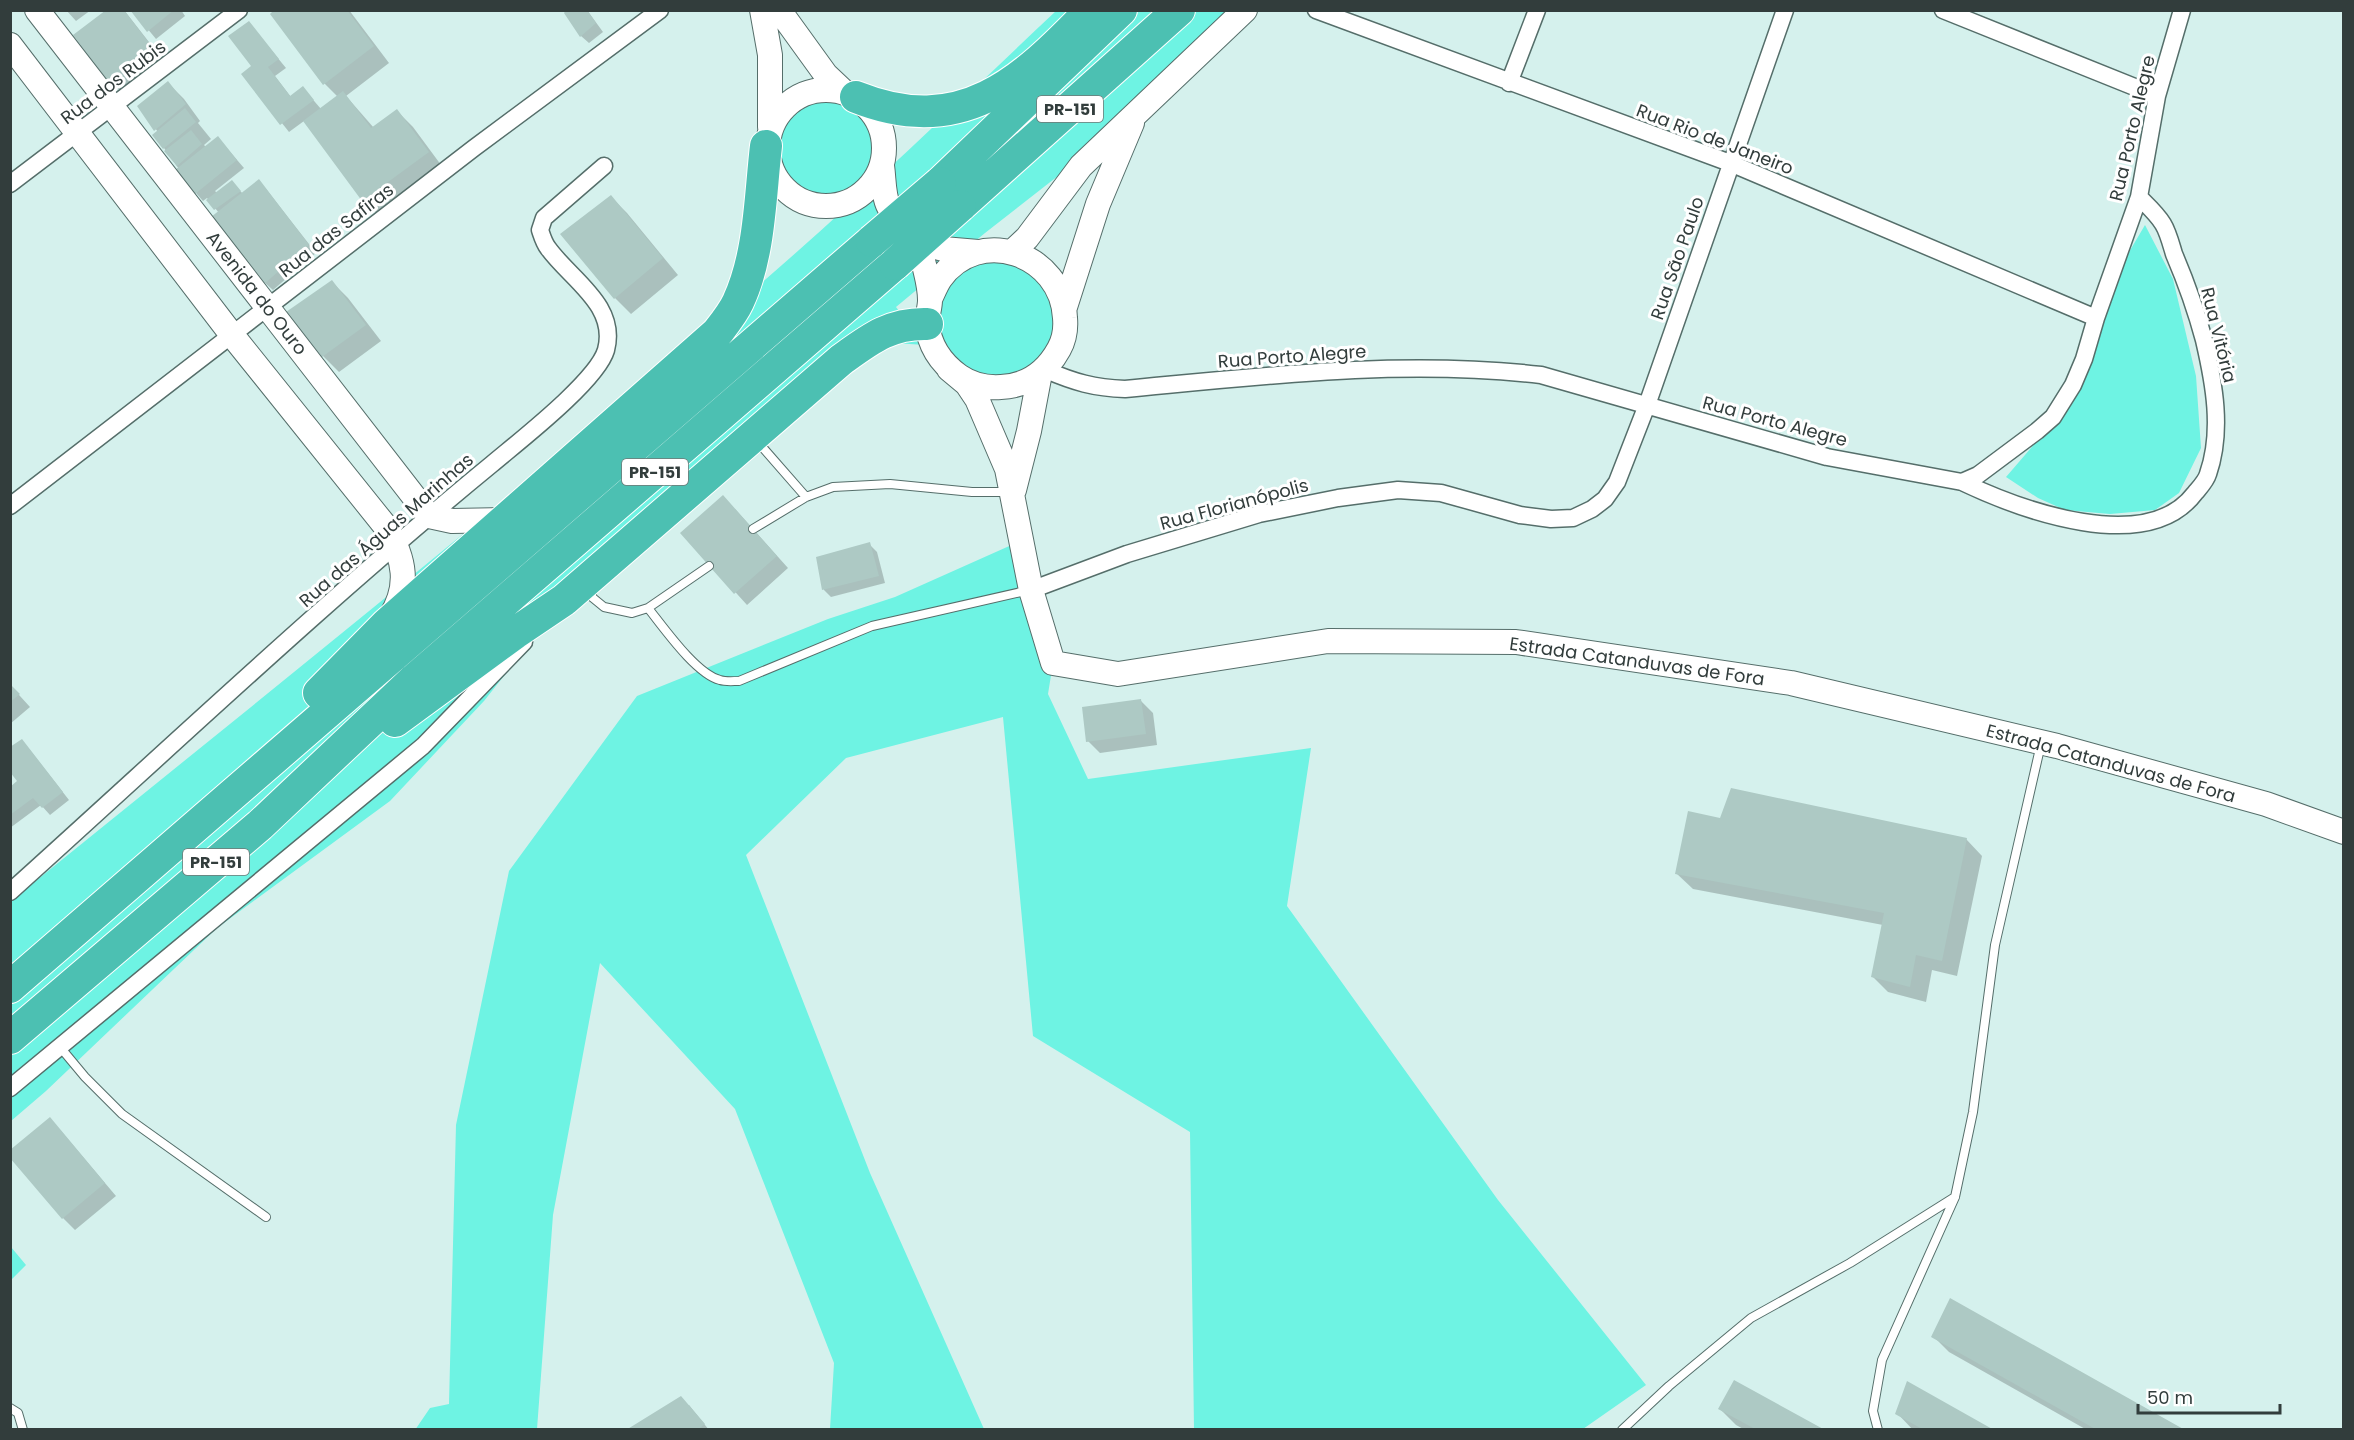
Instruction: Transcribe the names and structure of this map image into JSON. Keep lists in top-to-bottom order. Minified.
{"streets":{"highway":["PR-151"],"street":["Rua dos Rubis","Rua Porto Alegre","Rua Rio de Janeiro","Rua das Safiras","Rua São Paulo","Avenida do Ouro","Rua Vitória","Rua Florianópolis","Rua das Águas Marinhas","Estrada Catanduvas de Fora"]},"crossings":[["Rua dos Rubis","Avenida do Ouro"],["Rua Porto Alegre","Rua Rio de Janeiro"],["Rua Porto Alegre","Rua São Paulo"],["Rua Porto Alegre","Rua Vitória"],["Rua Porto Alegre","Estrada Catanduvas de Fora"],["Rua Rio de Janeiro","Rua São Paulo"],["Rua das Safiras","Avenida do Ouro"],["Rua São Paulo","Rua Florianópolis"],["Avenida do Ouro","Rua das Águas Marinhas"],["Rua Florianópolis","Estrada Catanduvas de Fora"]],"scale_bar":"50 m"}
